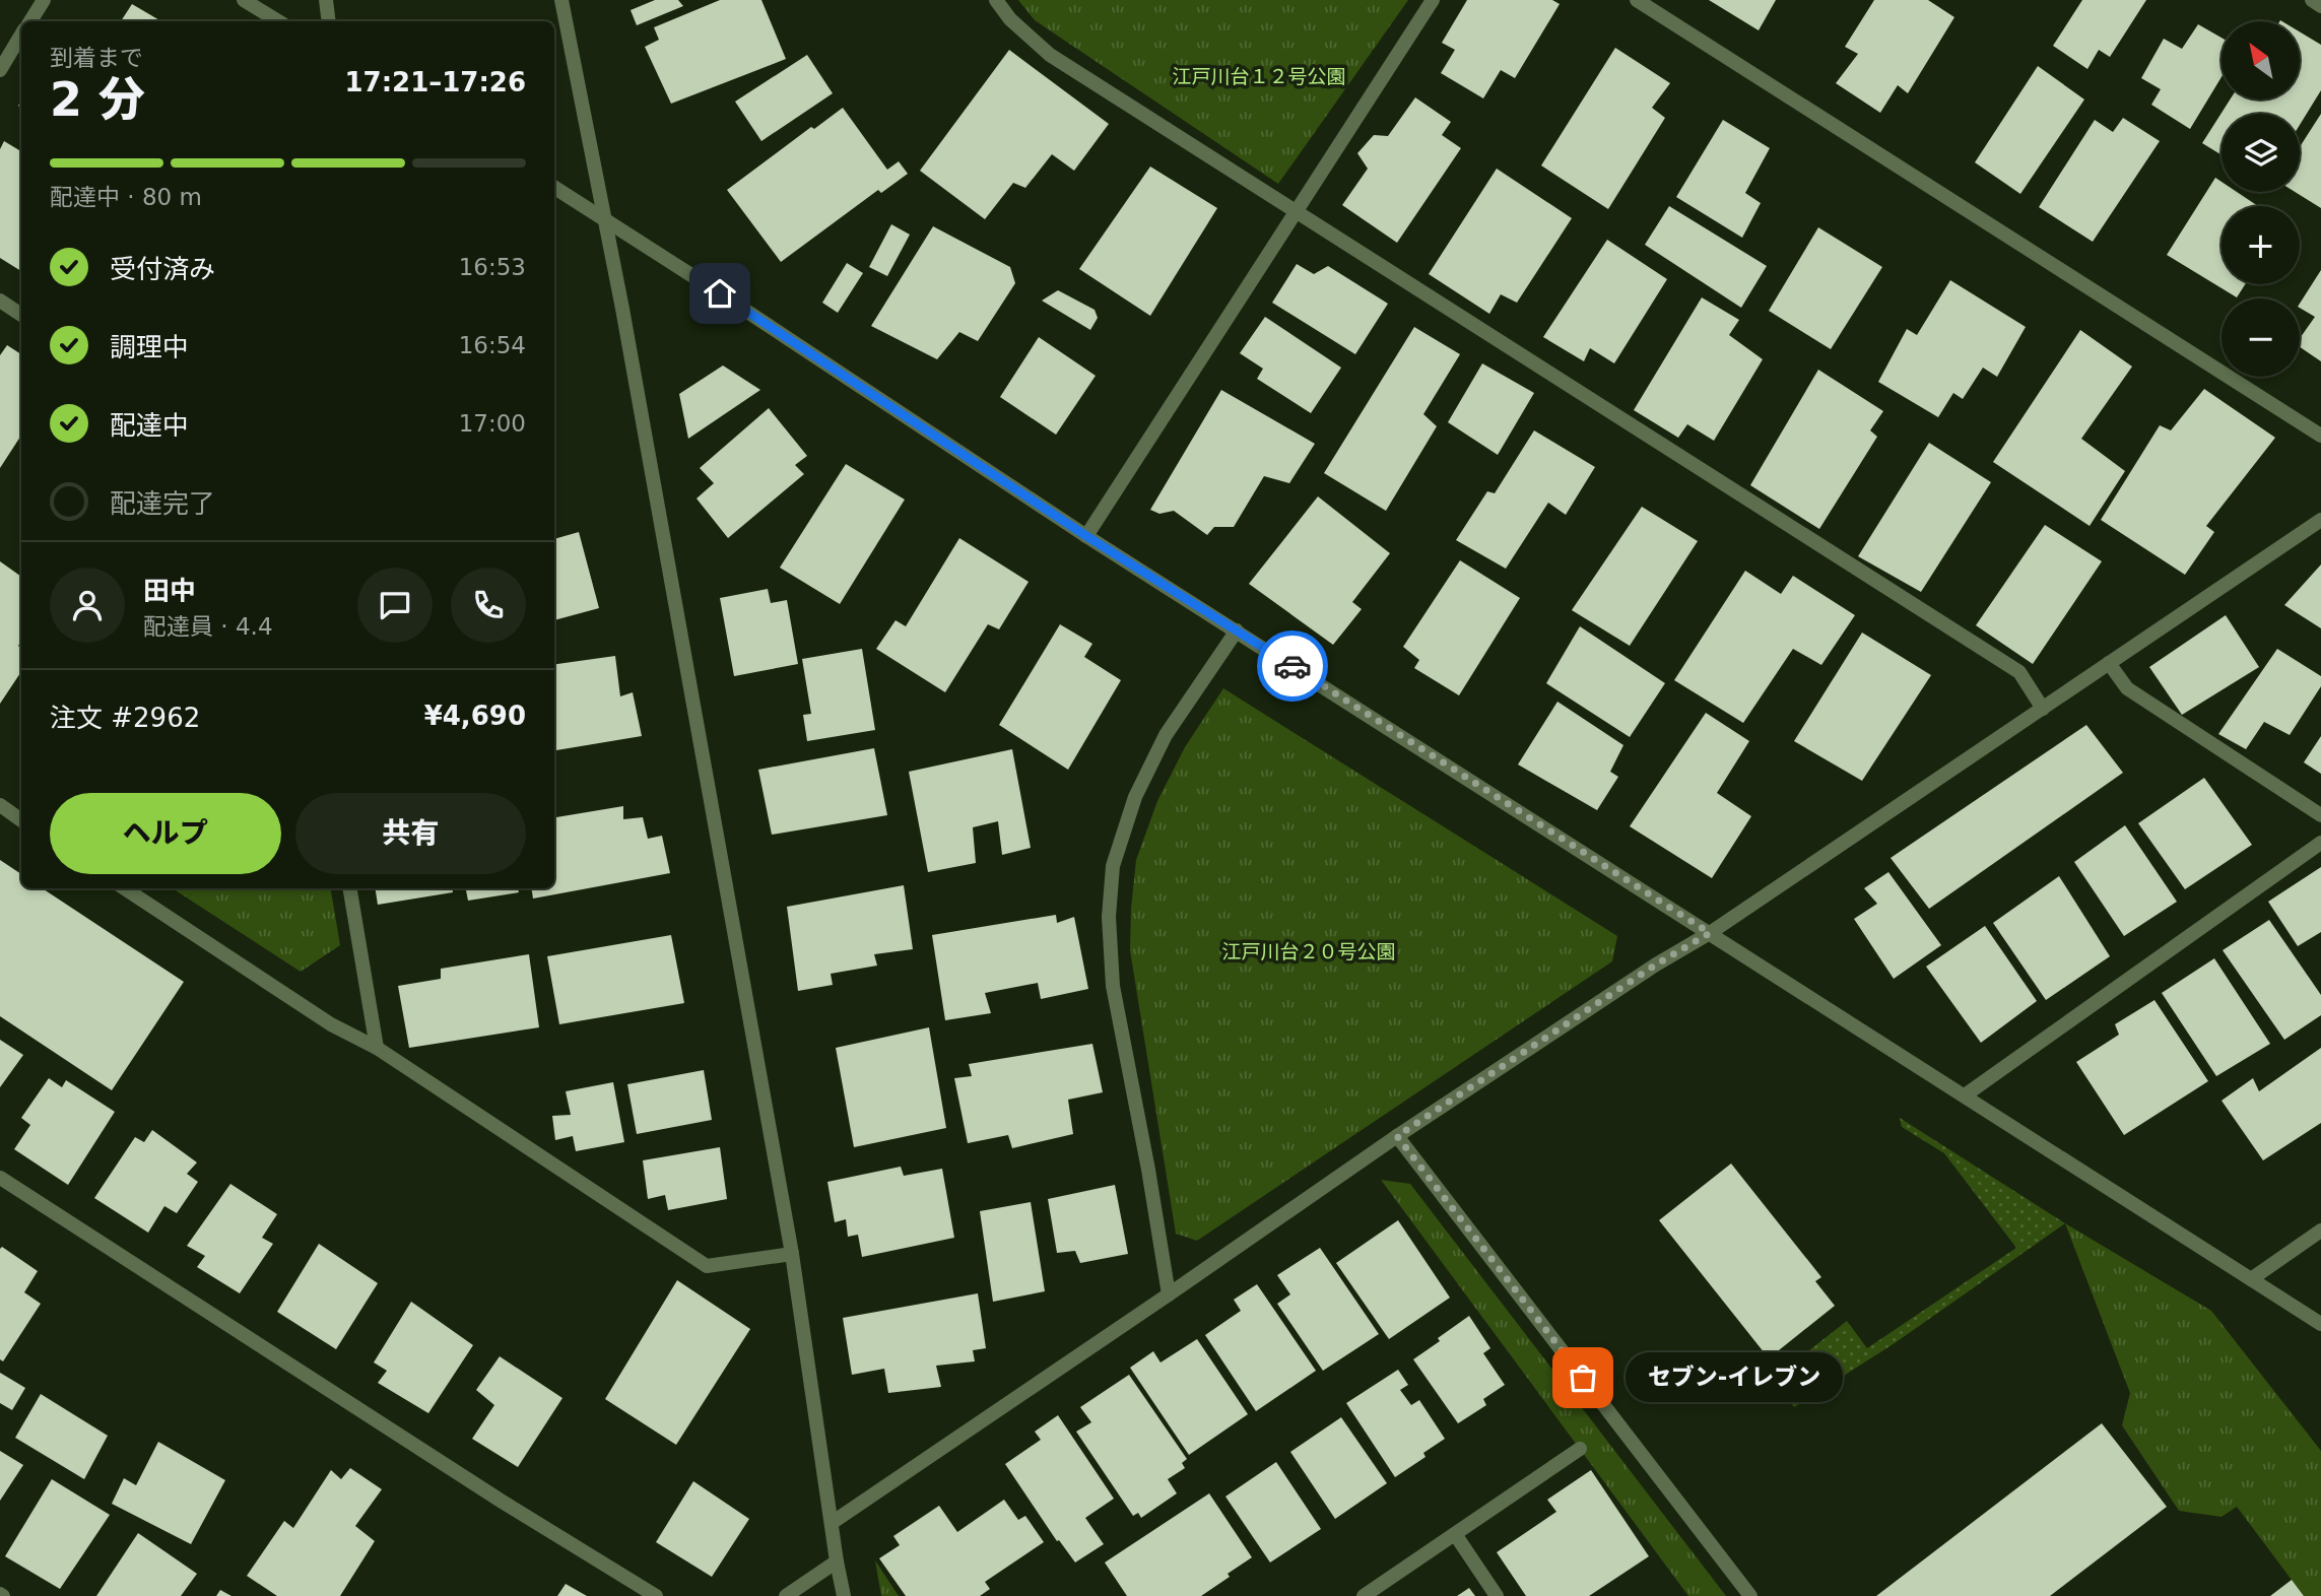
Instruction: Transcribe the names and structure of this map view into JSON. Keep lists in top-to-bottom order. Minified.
{"parks":["江戸川台１２号公園","江戸川台２０号公園"],"places":["セブン-イレブン"],"north":"top left","page":{"map_buttons":["+","−"],"heading":["2 分","到着まで","17:21–17:26"],"panel":["田中","配達員 · 4.4","注文 #2962","¥4,690"],"bar":"配達中 · 80 m","list":[["受付済み","16:53"],["調理中","16:54"],["配達中","17:00"],"配達完了"],"buttons":["ヘルプ","共有"],"bubble":"セブン-イレブン"}}
